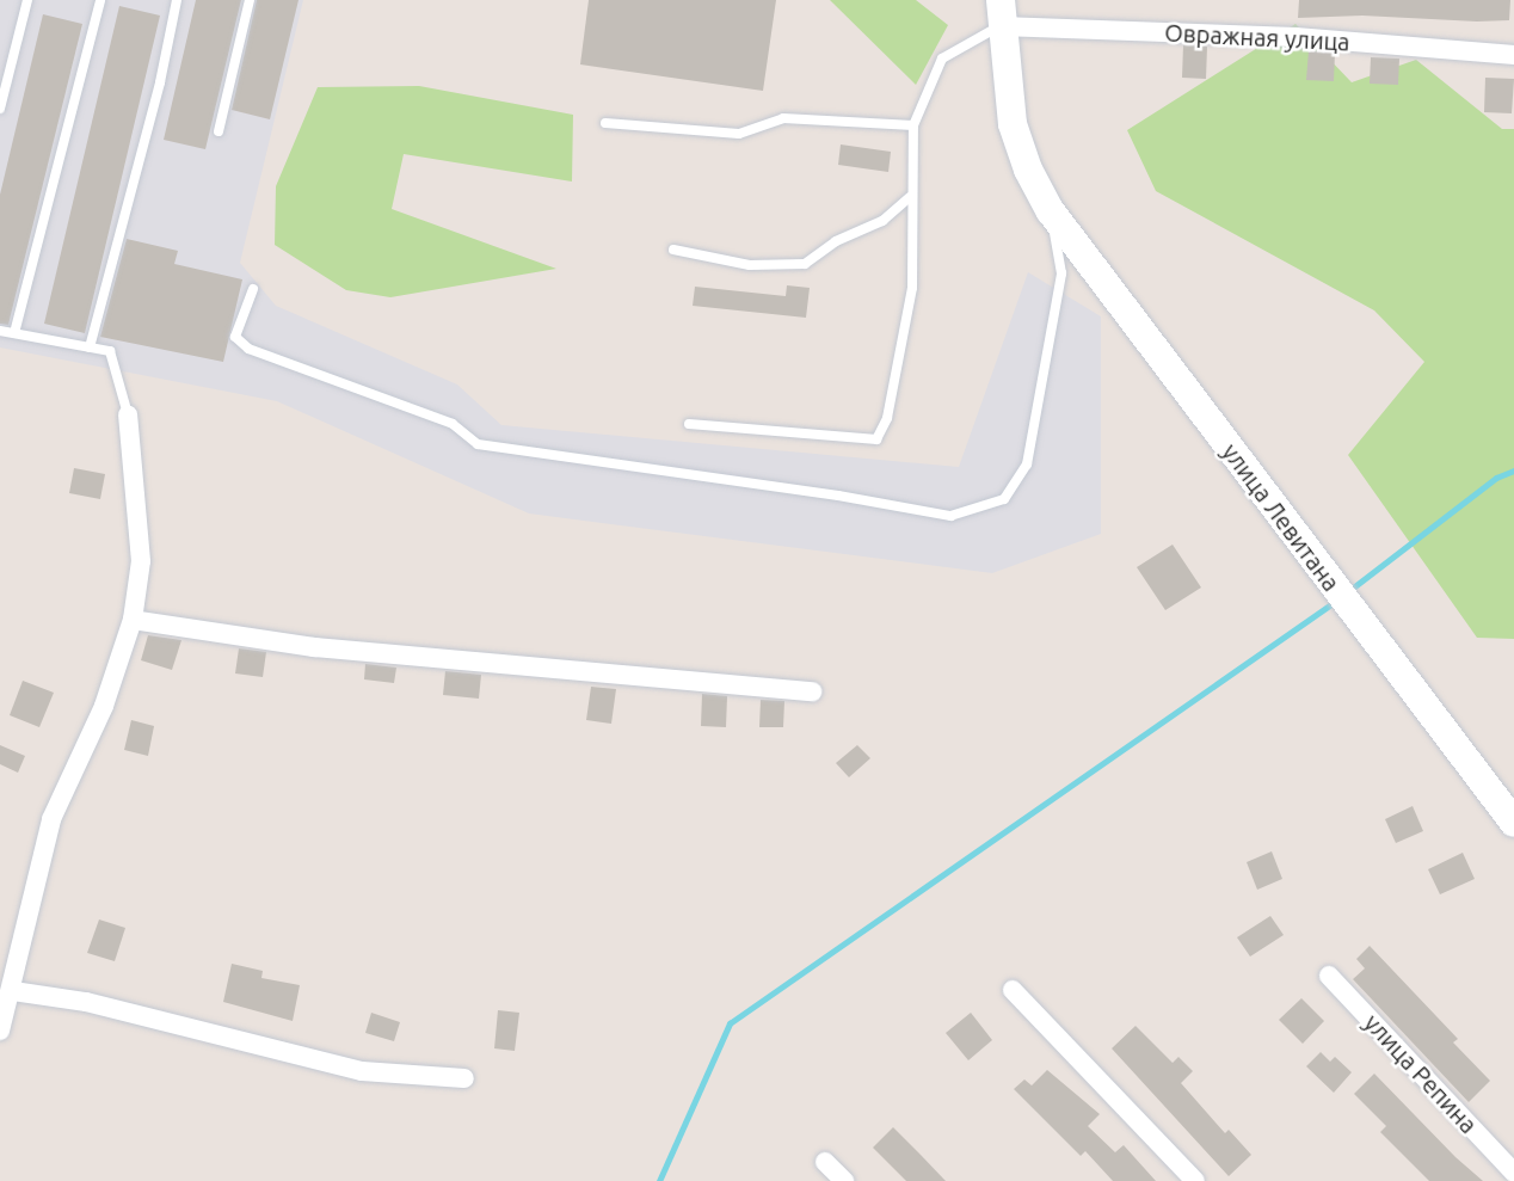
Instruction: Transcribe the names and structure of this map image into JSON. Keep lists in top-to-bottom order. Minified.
{"streets":{"main road":["улица Левитана"],"street":["Овражная улица","улица Репина"]},"crossings":[["Овражная улица","улица Левитана"]]}
